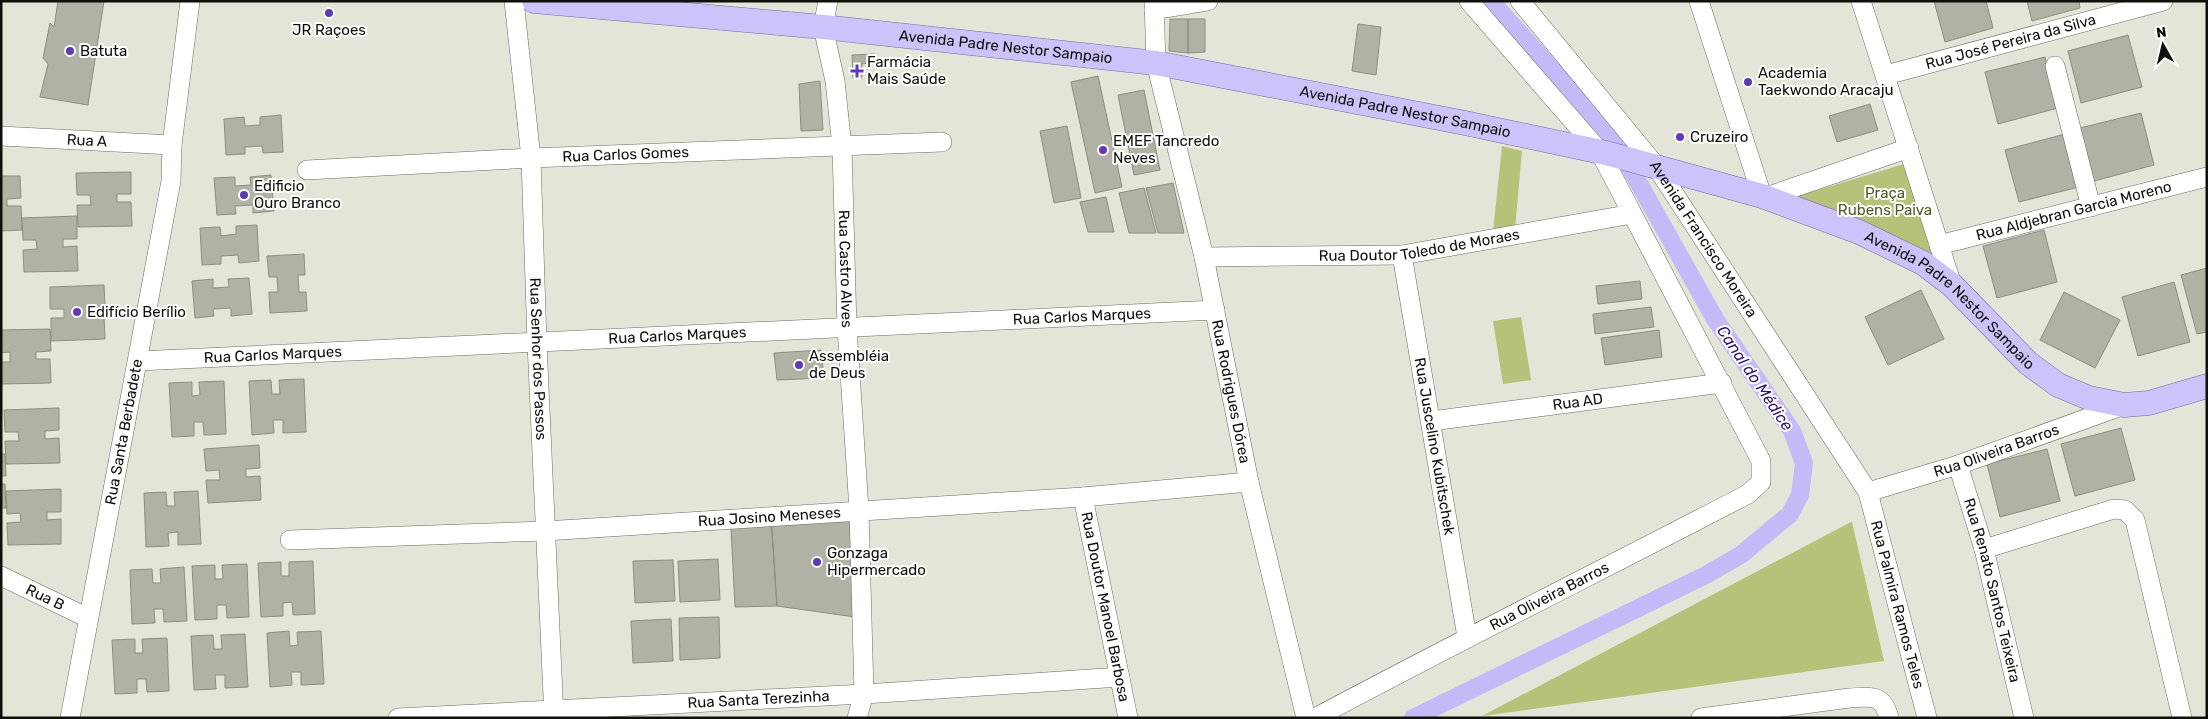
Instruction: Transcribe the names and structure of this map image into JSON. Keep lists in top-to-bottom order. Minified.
{"streets":{"main road":["Avenida Padre Nestor Sampaio"],"street":["Rua José Pereira da Silva","Rua A","Rua Carlos Gomes","Rua Aldjebran Garcia Moreno","Avenida Francisco Moreira","Rua Doutor Toledo de Moraes","Rua Castro Alves","Rua Carlos Marques","Rua Senhor dos Passos","Rua Rodrigues Dórea","Rua AD","Rua Santa Berbadete","Rua Juscelino Kubitschek","Rua Oliveira Barros","Rua Josino Meneses","Rua Renato Santos Teixeira","Rua B","Rua Palmira Ramos Teles","Rua Doutor Manoel Barbosa","Rua Santa Terezinha"]},"crossings":[["Avenida Padre Nestor Sampaio","Avenida Francisco Moreira"],["Avenida Padre Nestor Sampaio","Rua Castro Alves"],["Avenida Padre Nestor Sampaio","Rua Rodrigues Dórea"],["Avenida Padre Nestor Sampaio","Rua Oliveira Barros"],["Rua A","Rua Santa Berbadete"],["Rua Carlos Gomes","Rua Castro Alves"],["Rua Carlos Gomes","Rua Senhor dos Passos"],["Avenida Francisco Moreira","Rua Oliveira Barros"],["Avenida Francisco Moreira","Rua Palmira Ramos Teles"],["Rua Doutor Toledo de Moraes","Rua Rodrigues Dórea"],["Rua Doutor Toledo de Moraes","Rua Juscelino Kubitschek"],["Rua Castro Alves","Rua Carlos Marques"],["Rua Castro Alves","Rua Josino Meneses"],["Rua Castro Alves","Rua Santa Terezinha"],["Rua Carlos Marques","Rua Senhor dos Passos"],["Rua Carlos Marques","Rua Rodrigues Dórea"],["Rua Carlos Marques","Rua Santa Berbadete"],["Rua Senhor dos Passos","Rua Josino Meneses"],["Rua Senhor dos Passos","Rua Santa Terezinha"],["Rua Rodrigues Dórea","Rua Josino Meneses"],["Rua AD","Rua Juscelino Kubitschek"],["Rua AD","Rua Oliveira Barros"],["Rua Santa Berbadete","Rua B"],["Rua Juscelino Kubitschek","Rua Oliveira Barros"],["Rua Oliveira Barros","Rua Renato Santos Teixeira"],["Rua Oliveira Barros","Rua Palmira Ramos Teles"],["Rua Josino Meneses","Rua Doutor Manoel Barbosa"],["Rua Doutor Manoel Barbosa","Rua Santa Terezinha"]],"water":["Canal do Médice"],"parks":["Praça Rubens Paiva"],"places":{"other":["JR Raçoes","Batuta","Academia Taekwondo Aracaju","Cruzeiro","EMEF Tancredo Neves","Edificio Ouro Branco","Edifício Berílio","Assembléia de Deus","Gonzaga Hipermercado"],"health":["Farmácia Mais Saúde"]},"north":"top"}
